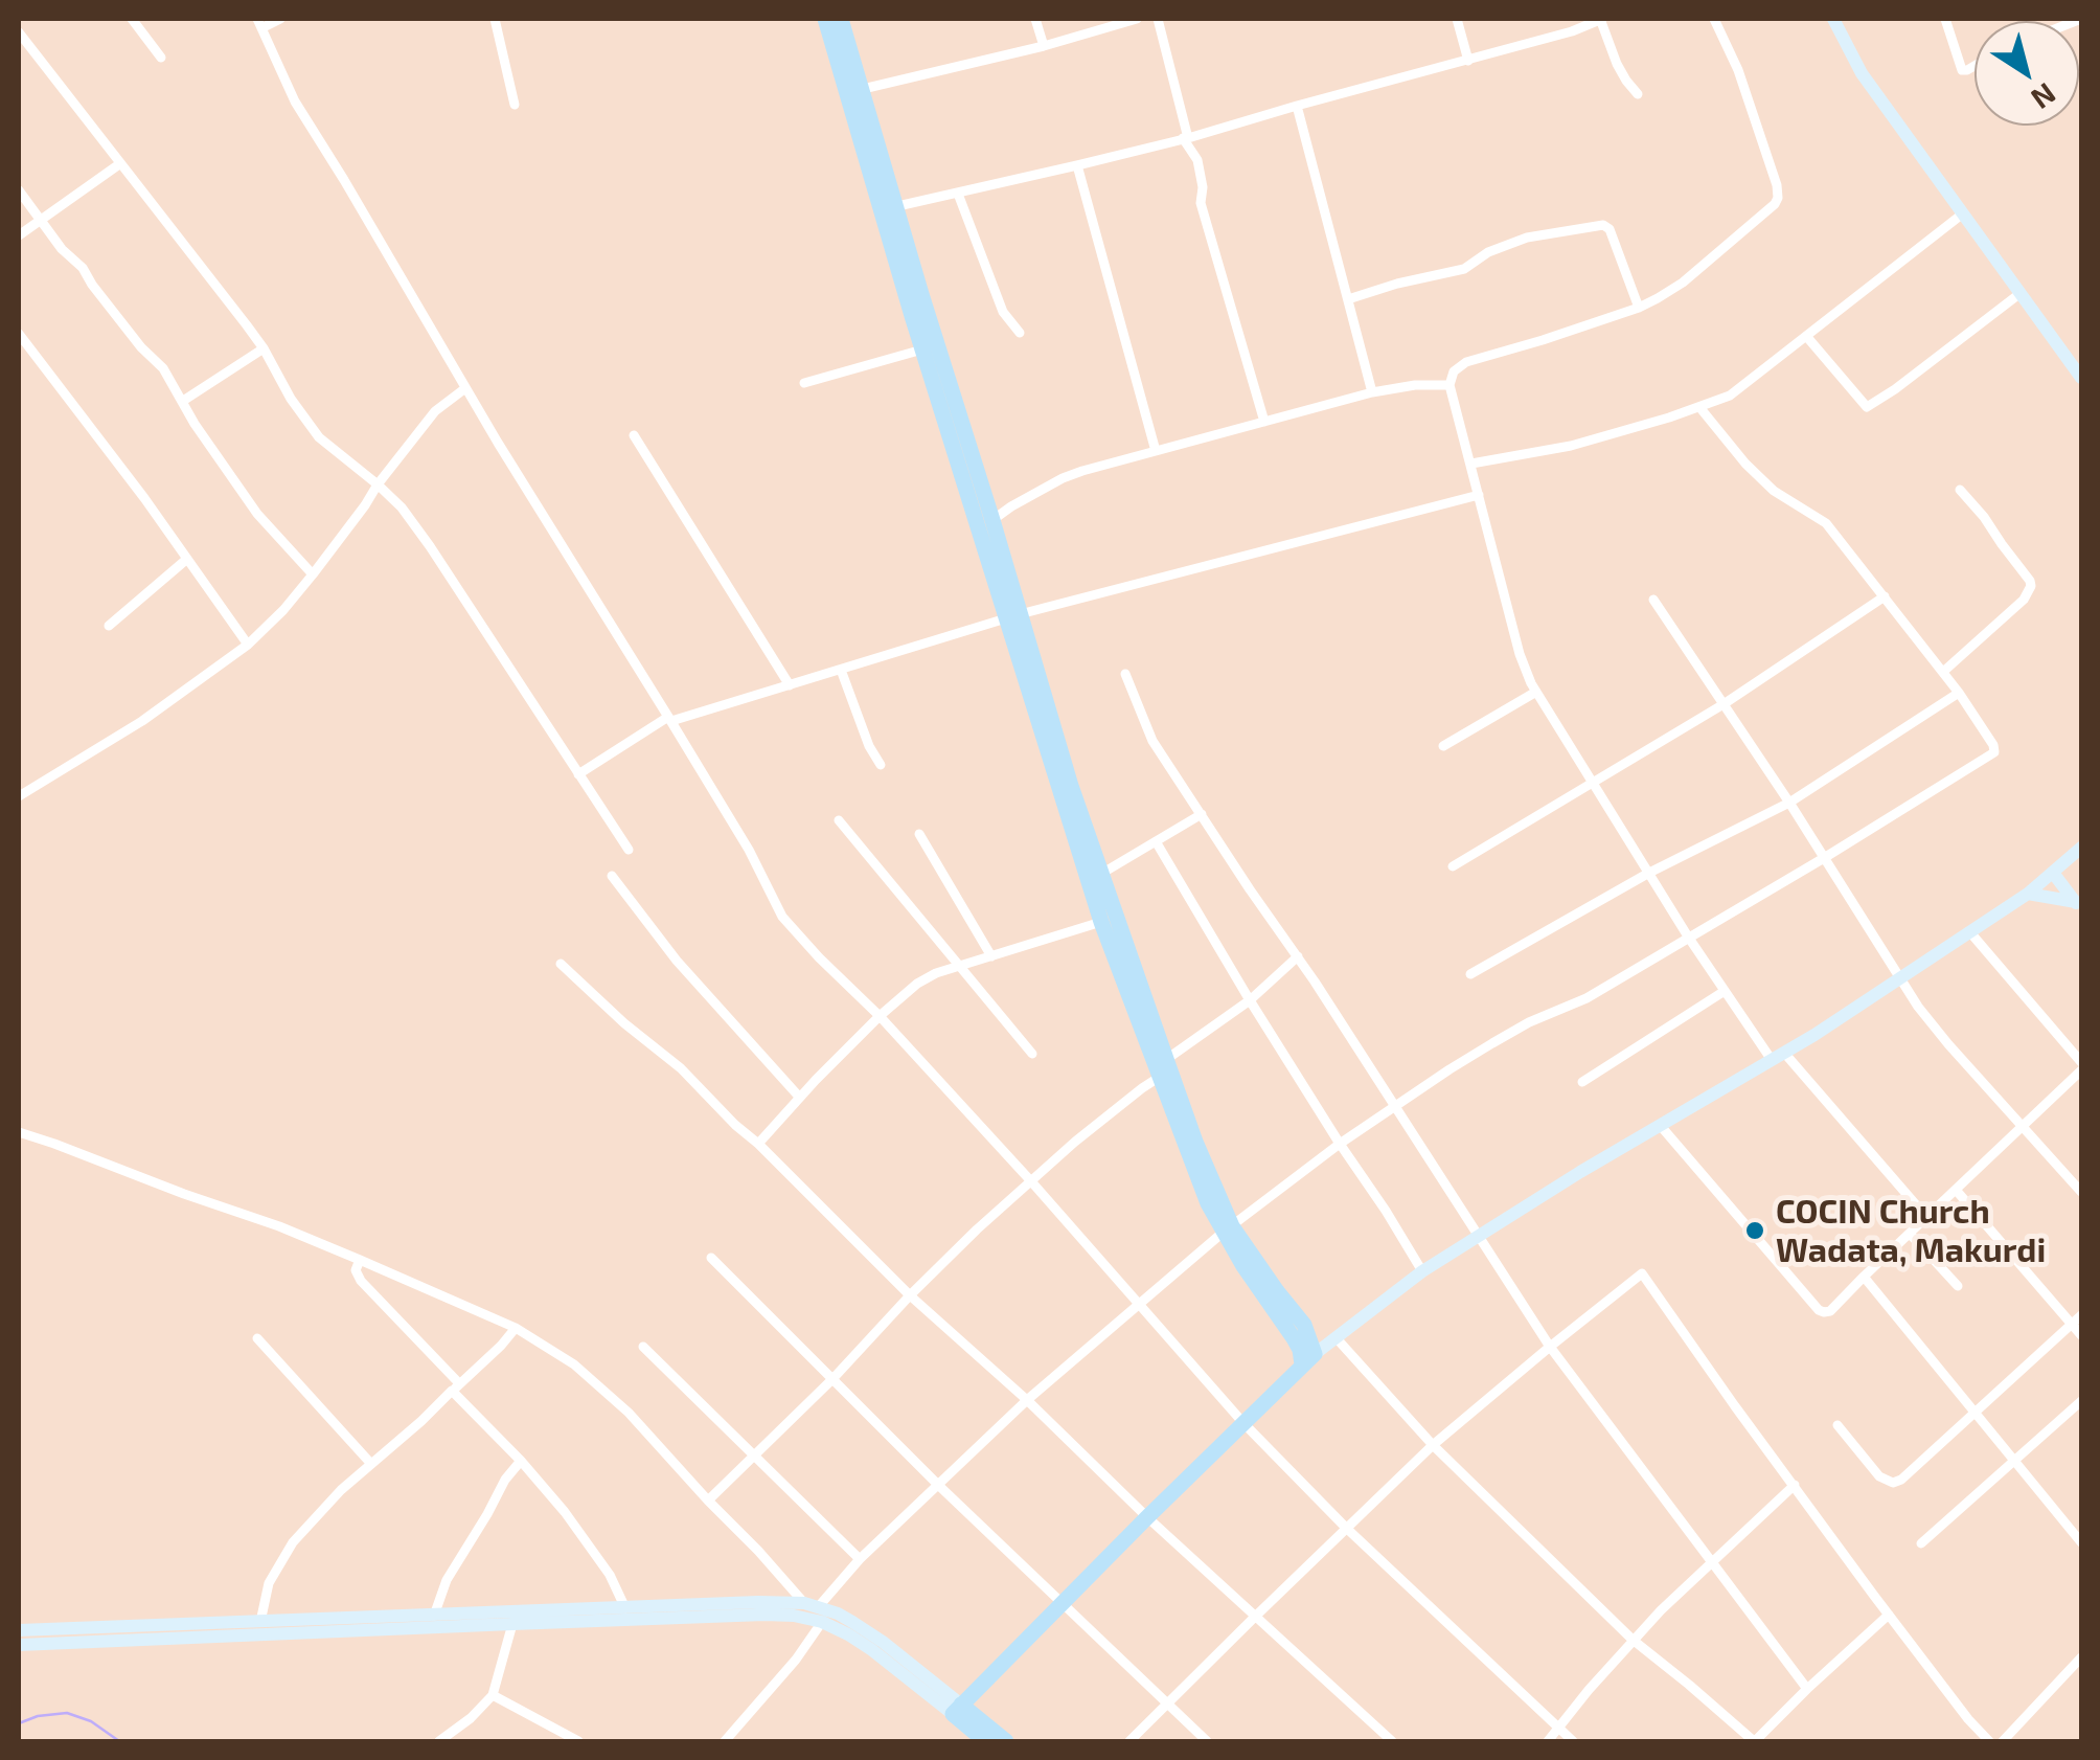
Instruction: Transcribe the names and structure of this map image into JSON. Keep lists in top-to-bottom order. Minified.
{"places":["COCIN Church Wadata, Makurdi"],"north":"bottom right"}
